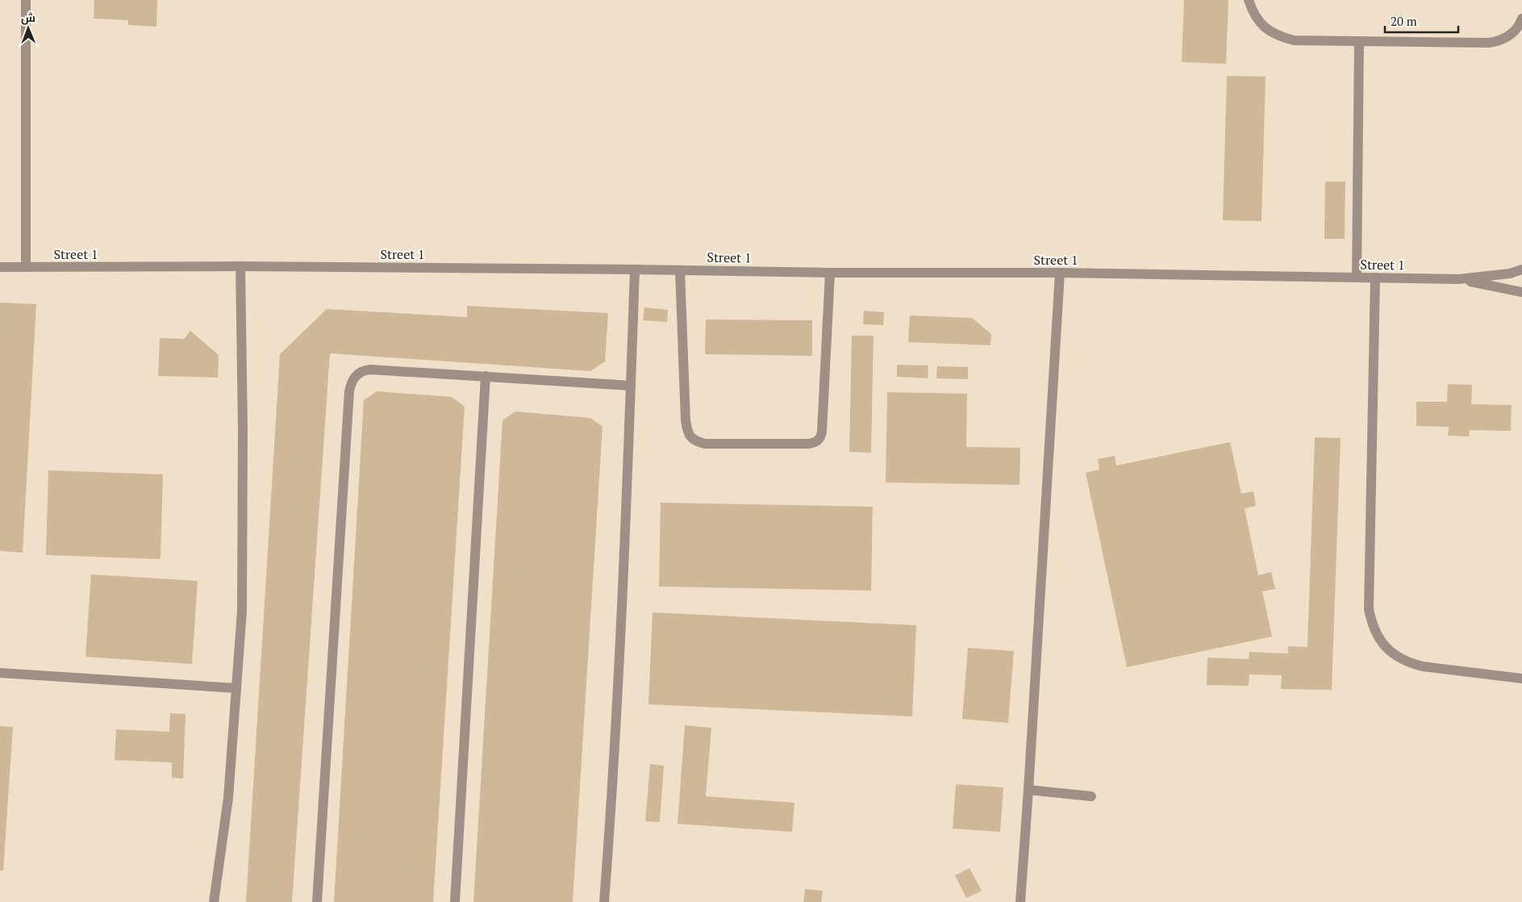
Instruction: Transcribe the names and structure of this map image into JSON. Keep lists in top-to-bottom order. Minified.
{"streets":{"street":["Street 1"]},"scale_bar":"20 m","north":"top"}
